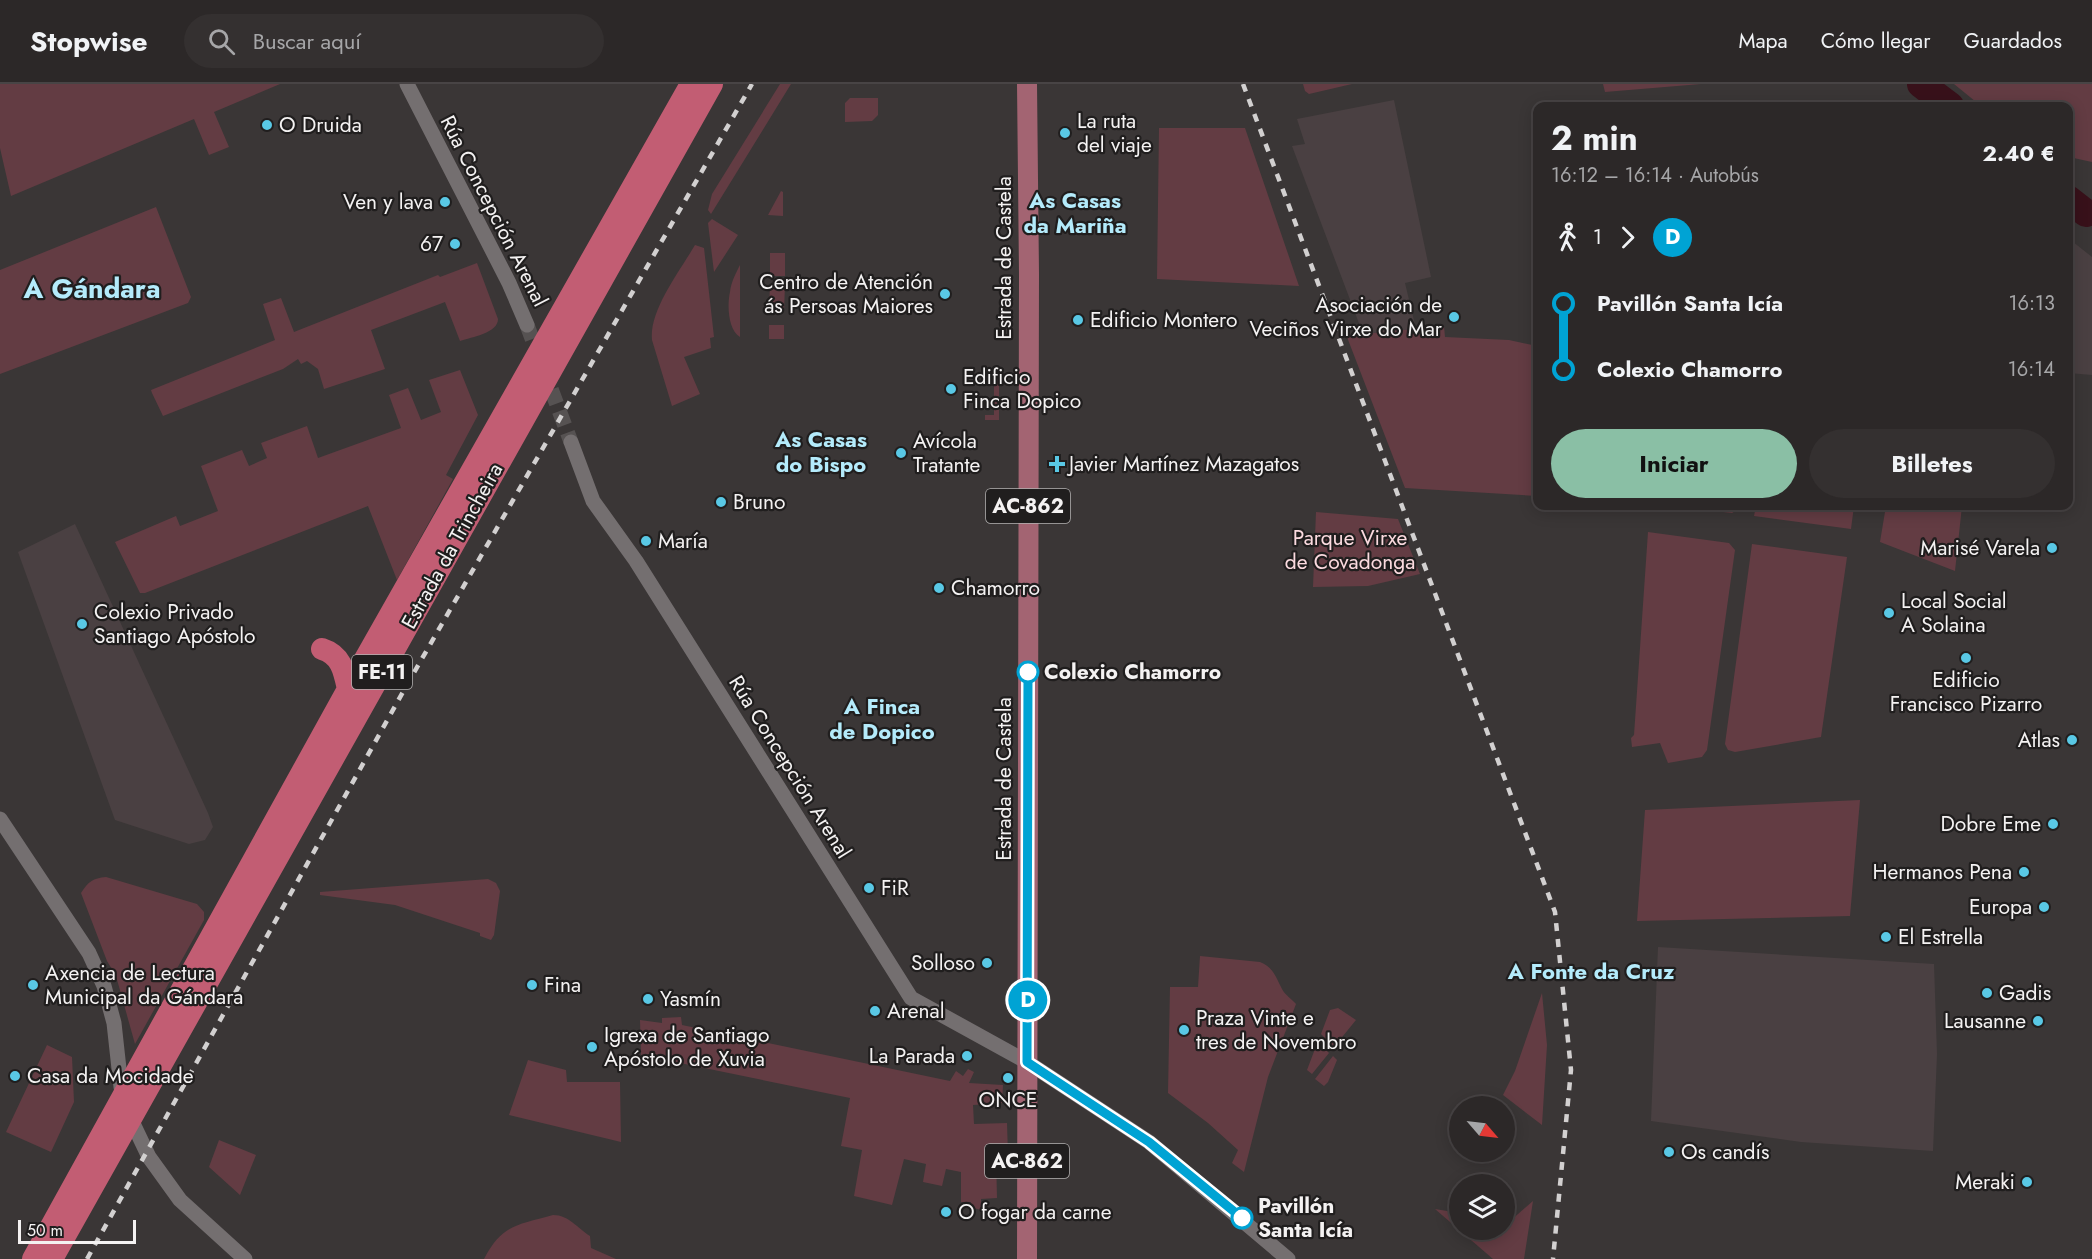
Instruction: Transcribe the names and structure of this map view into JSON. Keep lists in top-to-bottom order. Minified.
{"streets":{"highway":["Estrada da Trincheira","FE-11"],"main road":["Estrada de Castela","AC-862"],"street":["Rúa Concepción Arenal"]},"crossings":[["Rúa Concepción Arenal","Estrada de Castela"]],"districts":["As Casas da Mariña","A Gándara","As Casas do Bispo","A Finca de Dopico","A Fonte da Cruz"],"parks":["Parque Virxe de Covadonga"],"places":{"other":["O Druida","La ruta del viaje","Ven y lava","67","Centro de Atención ás Persoas Maiores","Asociación de Veciños Virxe do Mar","Edificio Montero","Edificio Finca Dopico","Avícola Tratante","Bruno","María","Marisé Varela","Chamorro","Local Social A Solaina","Colexio Privado Santiago Apóstolo","Edificio Francisco Pizarro","Colexio Chamorro","Atlas","Dobre Eme","Hermanos Pena","FiR","Europa","El Estrella","Solloso","Axencia de Lectura Municipal da Gándara","Fina","Gadis","Yasmín","Arenal","Lausanne","Praza Vinte e tres de Novembro","Igrexa de Santiago Apóstolo de Xuvia","La Parada","Casa da Mocidade","ONCE","Os candís","Meraki","O fogar da carne","Pavillón Santa Icía"],"health":["Javier Martínez Mazagatos"]},"lines":["bus line D"],"scale_bar":"50 m","north":"bottom right","page":{"header":"Stopwise","search":"Buscar aquí","nav":["Mapa","Cómo llegar","Guardados"],"on_map":"D","heading":["2 min","16:12 – 16:14 · Autobús","2.40 €"],"legs":["1","D"],"list":[{"name":"Pavillón Santa Icía","value":"16:13"},{"name":"Colexio Chamorro","value":"16:14"}],"buttons":["Iniciar","Billetes"],"scale":"50 m"}}
